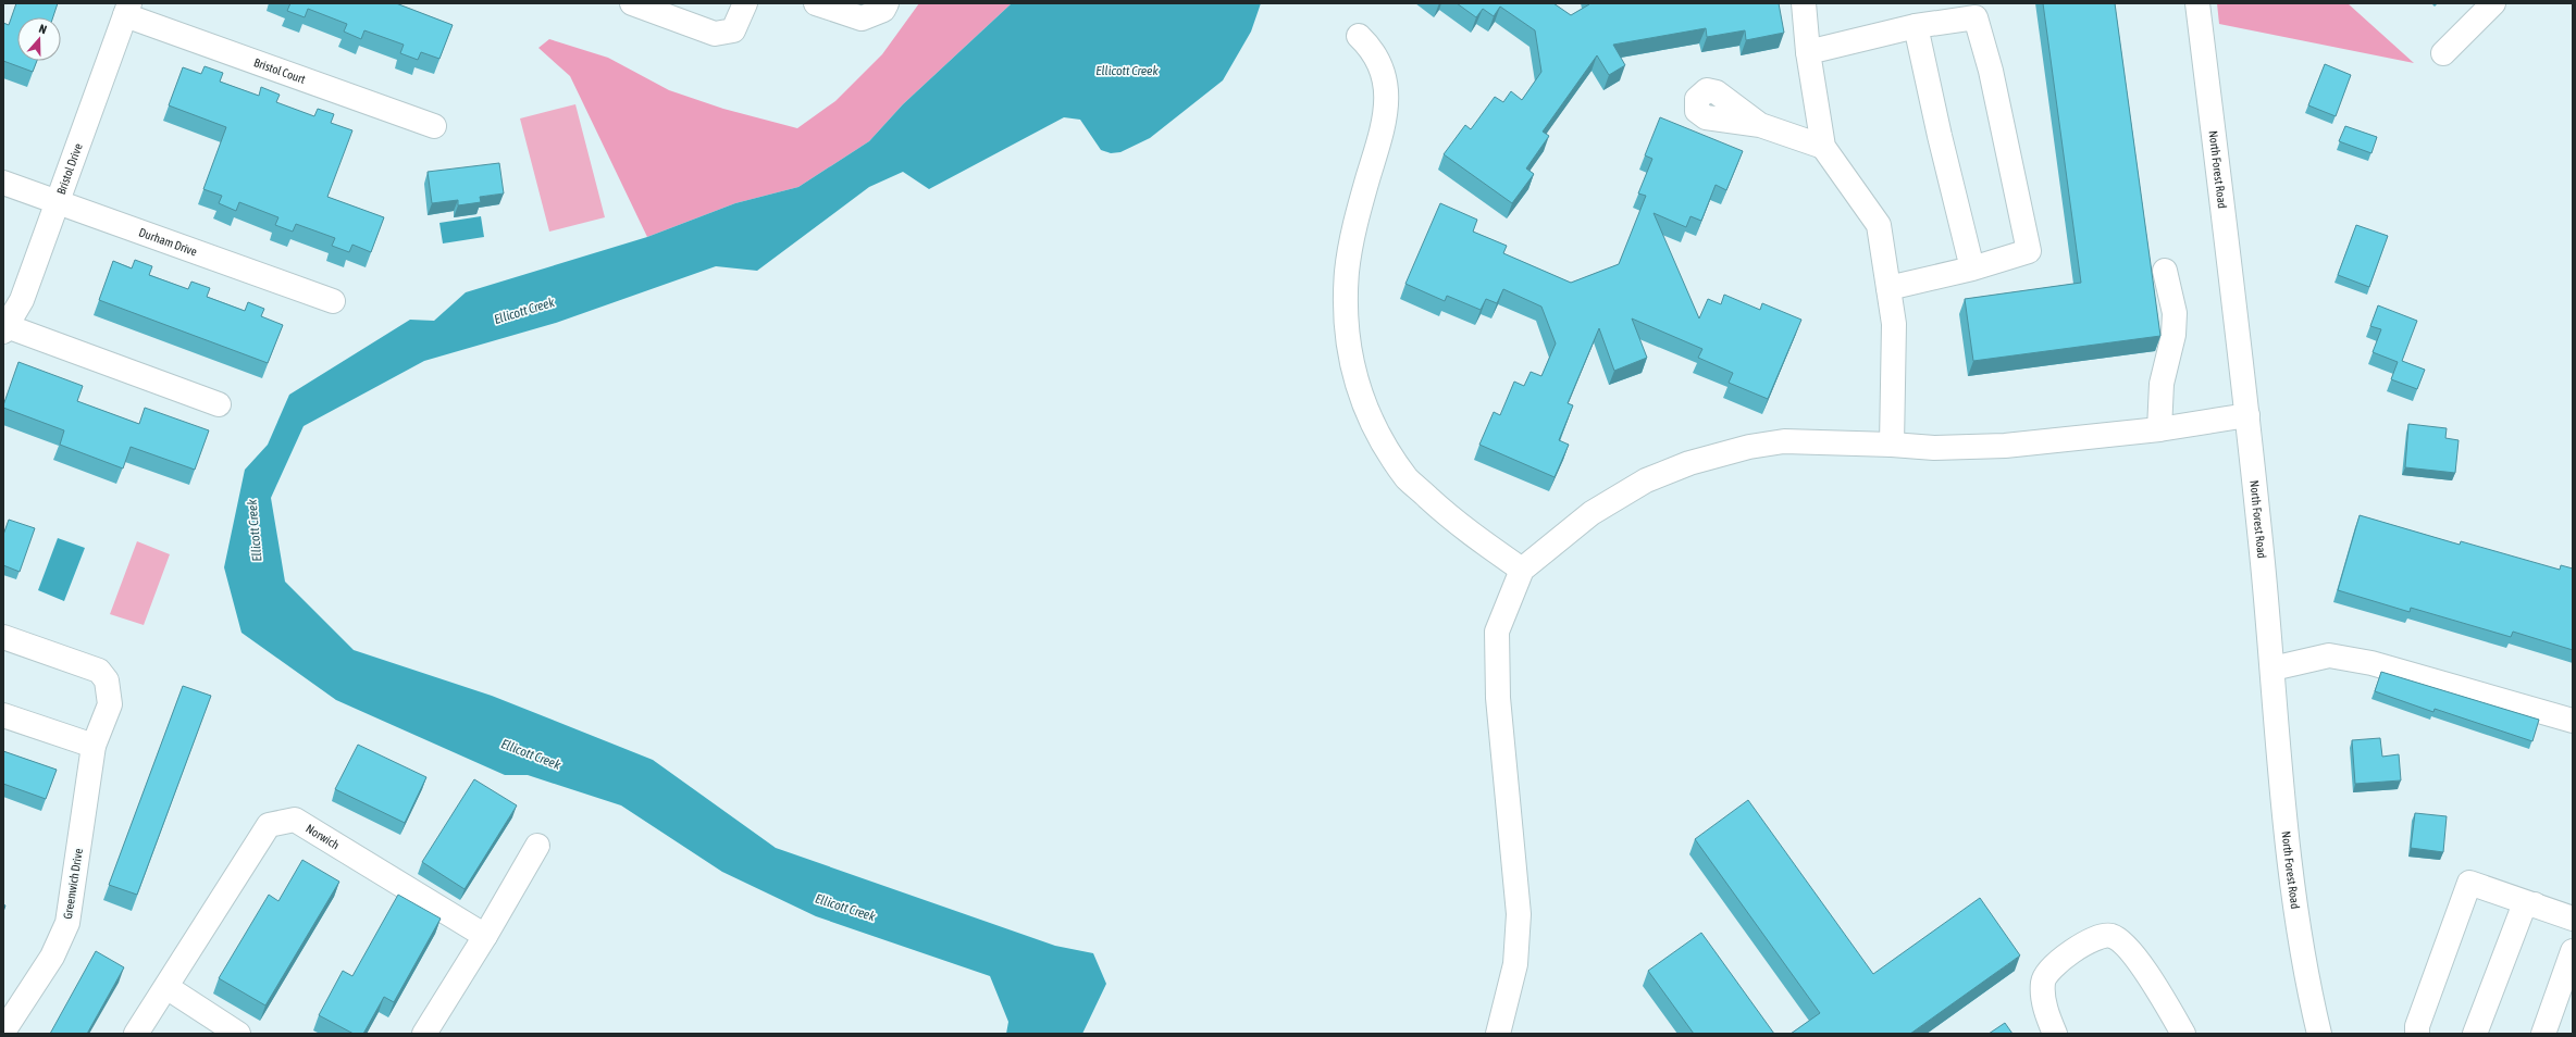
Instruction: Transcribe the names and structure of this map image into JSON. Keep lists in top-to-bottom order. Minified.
{"streets":{"street":["Bristol Court","Bristol Drive","North Forest Road","Durham Drive","Norwich","Greenwich Drive"]},"crossings":[["Bristol Court","Bristol Drive"],["Bristol Drive","Durham Drive"]],"water":["Ellicott Creek"],"north":"top"}
